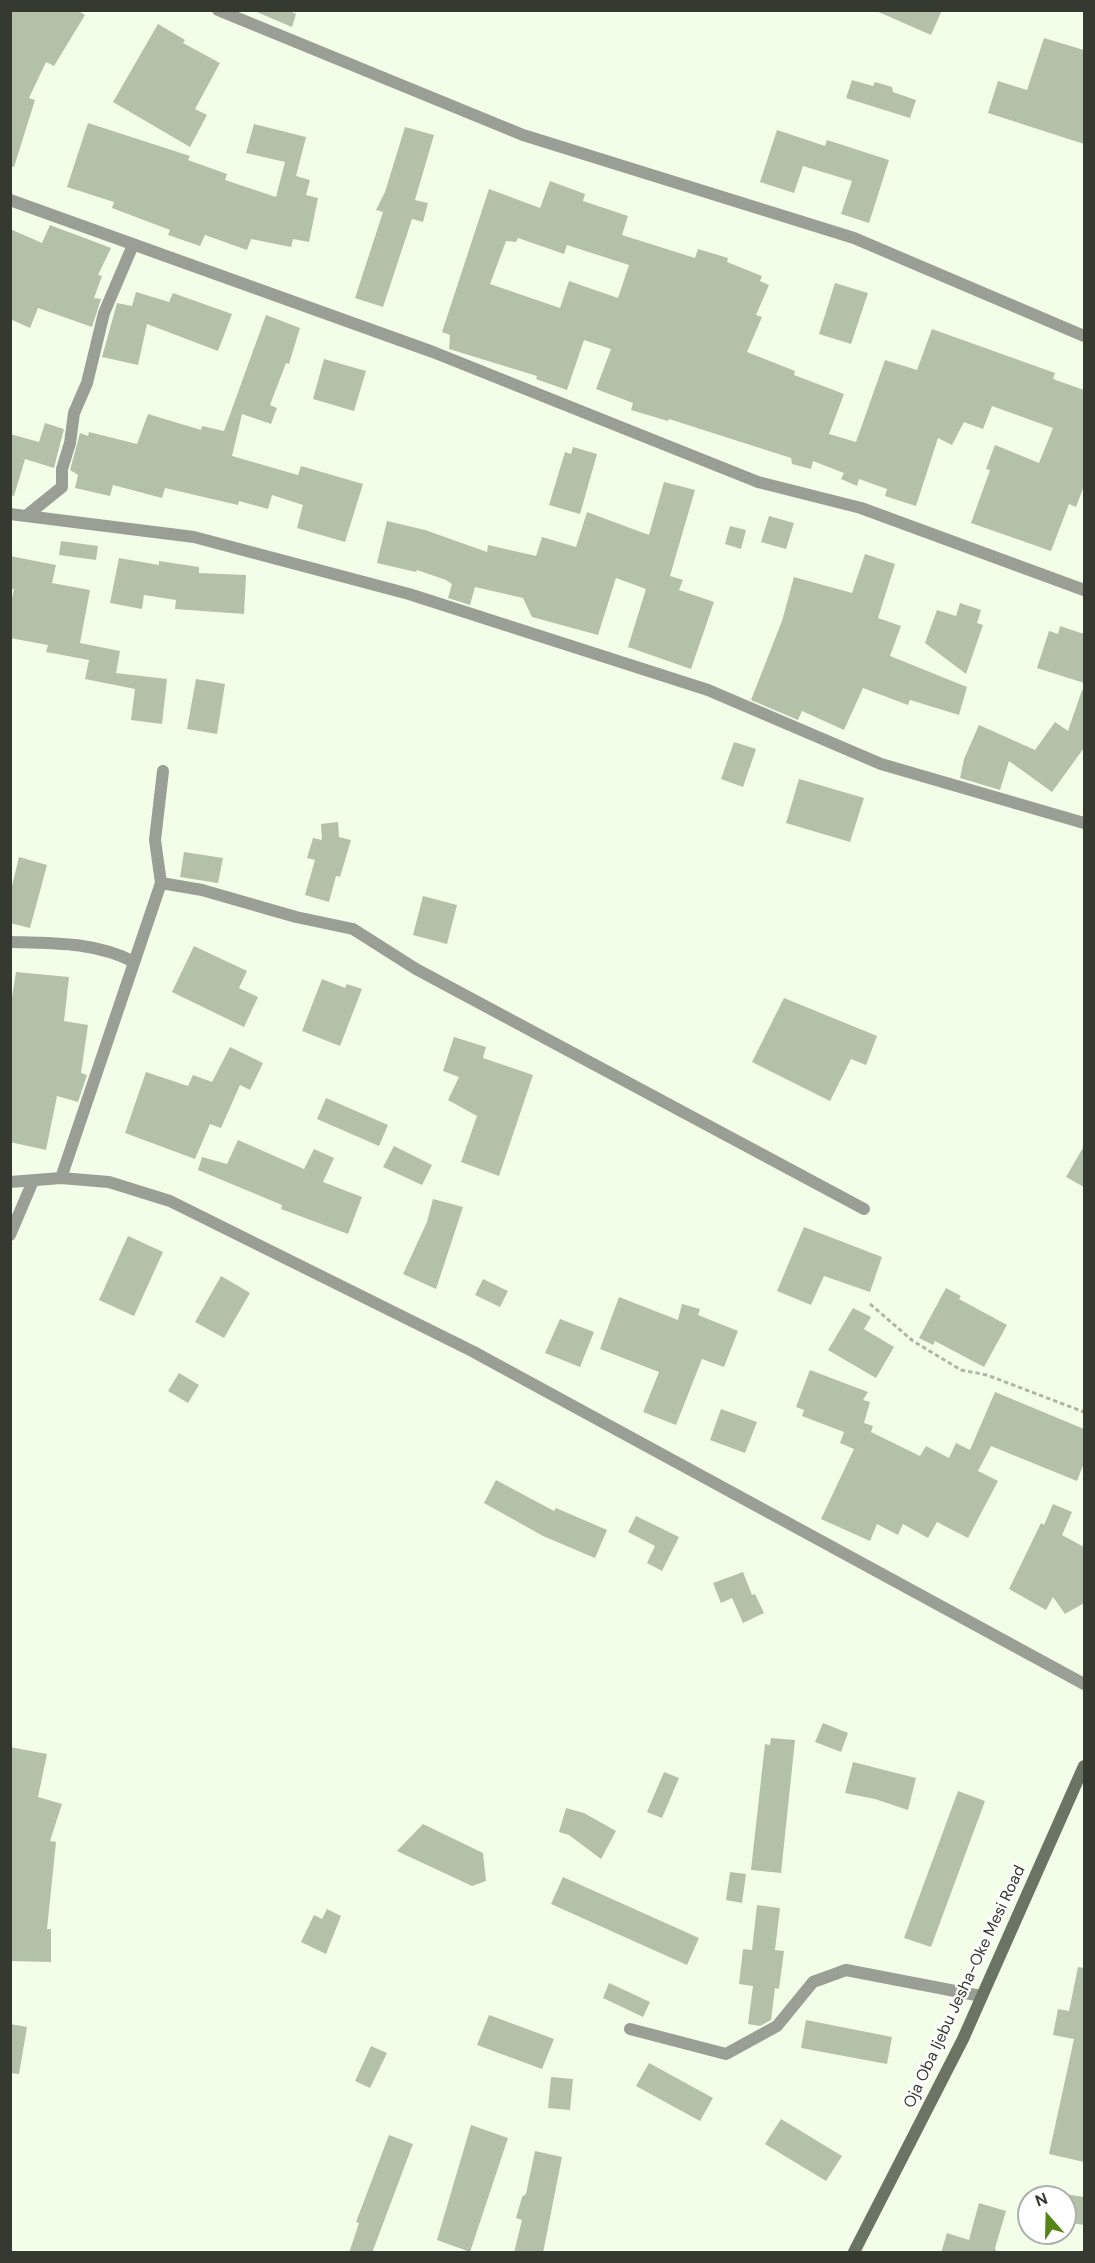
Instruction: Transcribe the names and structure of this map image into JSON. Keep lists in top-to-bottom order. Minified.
{"streets":{"main road":["Oja Oba Ijebu Jesha-Oke Mesi Road"]},"north":"top"}
